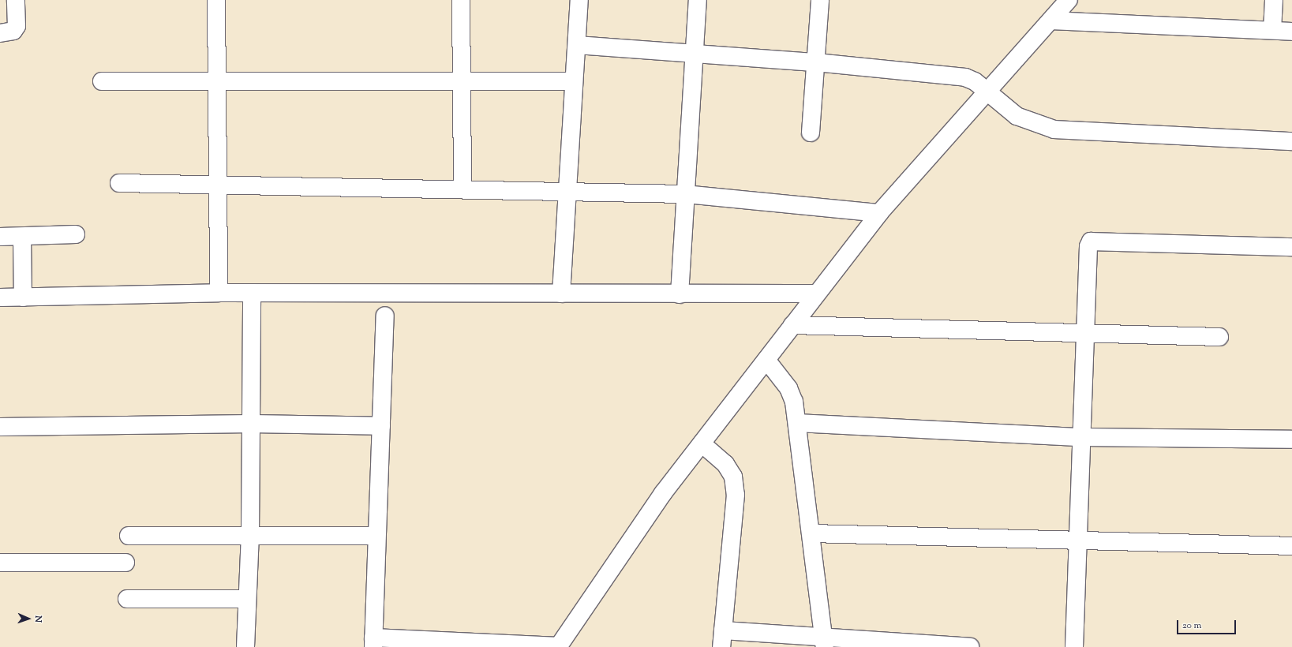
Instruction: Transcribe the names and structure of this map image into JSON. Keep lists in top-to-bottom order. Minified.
{"scale_bar":"20 m","north":"right"}
